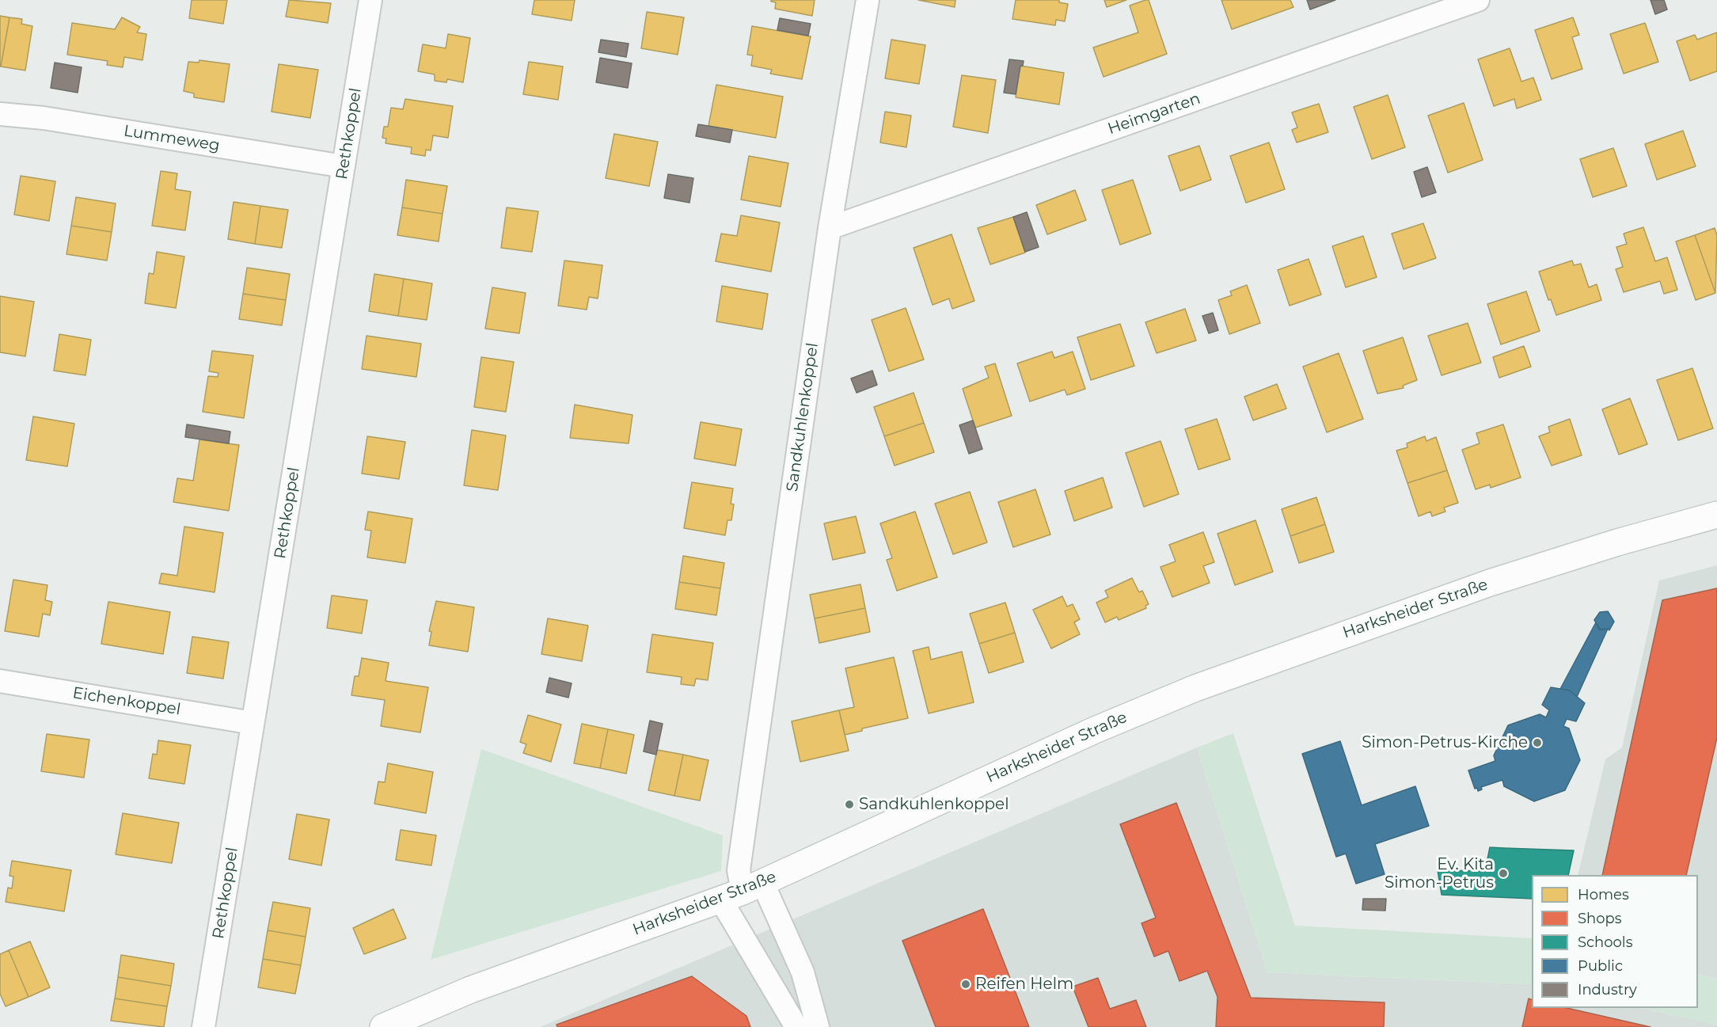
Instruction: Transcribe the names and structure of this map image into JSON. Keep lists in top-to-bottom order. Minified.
{"streets":{"main road":["Harksheider Straße"],"street":["Heimgarten","Rethkoppel","Lummeweg","Sandkuhlenkoppel","Eichenkoppel"]},"crossings":[["Heimgarten","Sandkuhlenkoppel"],["Rethkoppel","Lummeweg"],["Rethkoppel","Eichenkoppel"],["Sandkuhlenkoppel","Harksheider Straße"]],"places":["Simon-Petrus-Kirche","Sandkuhlenkoppel","Ev. Kita Simon-Petrus","Reifen Helm"],"legend":["Homes","Shops","Schools","Public","Industry"]}
